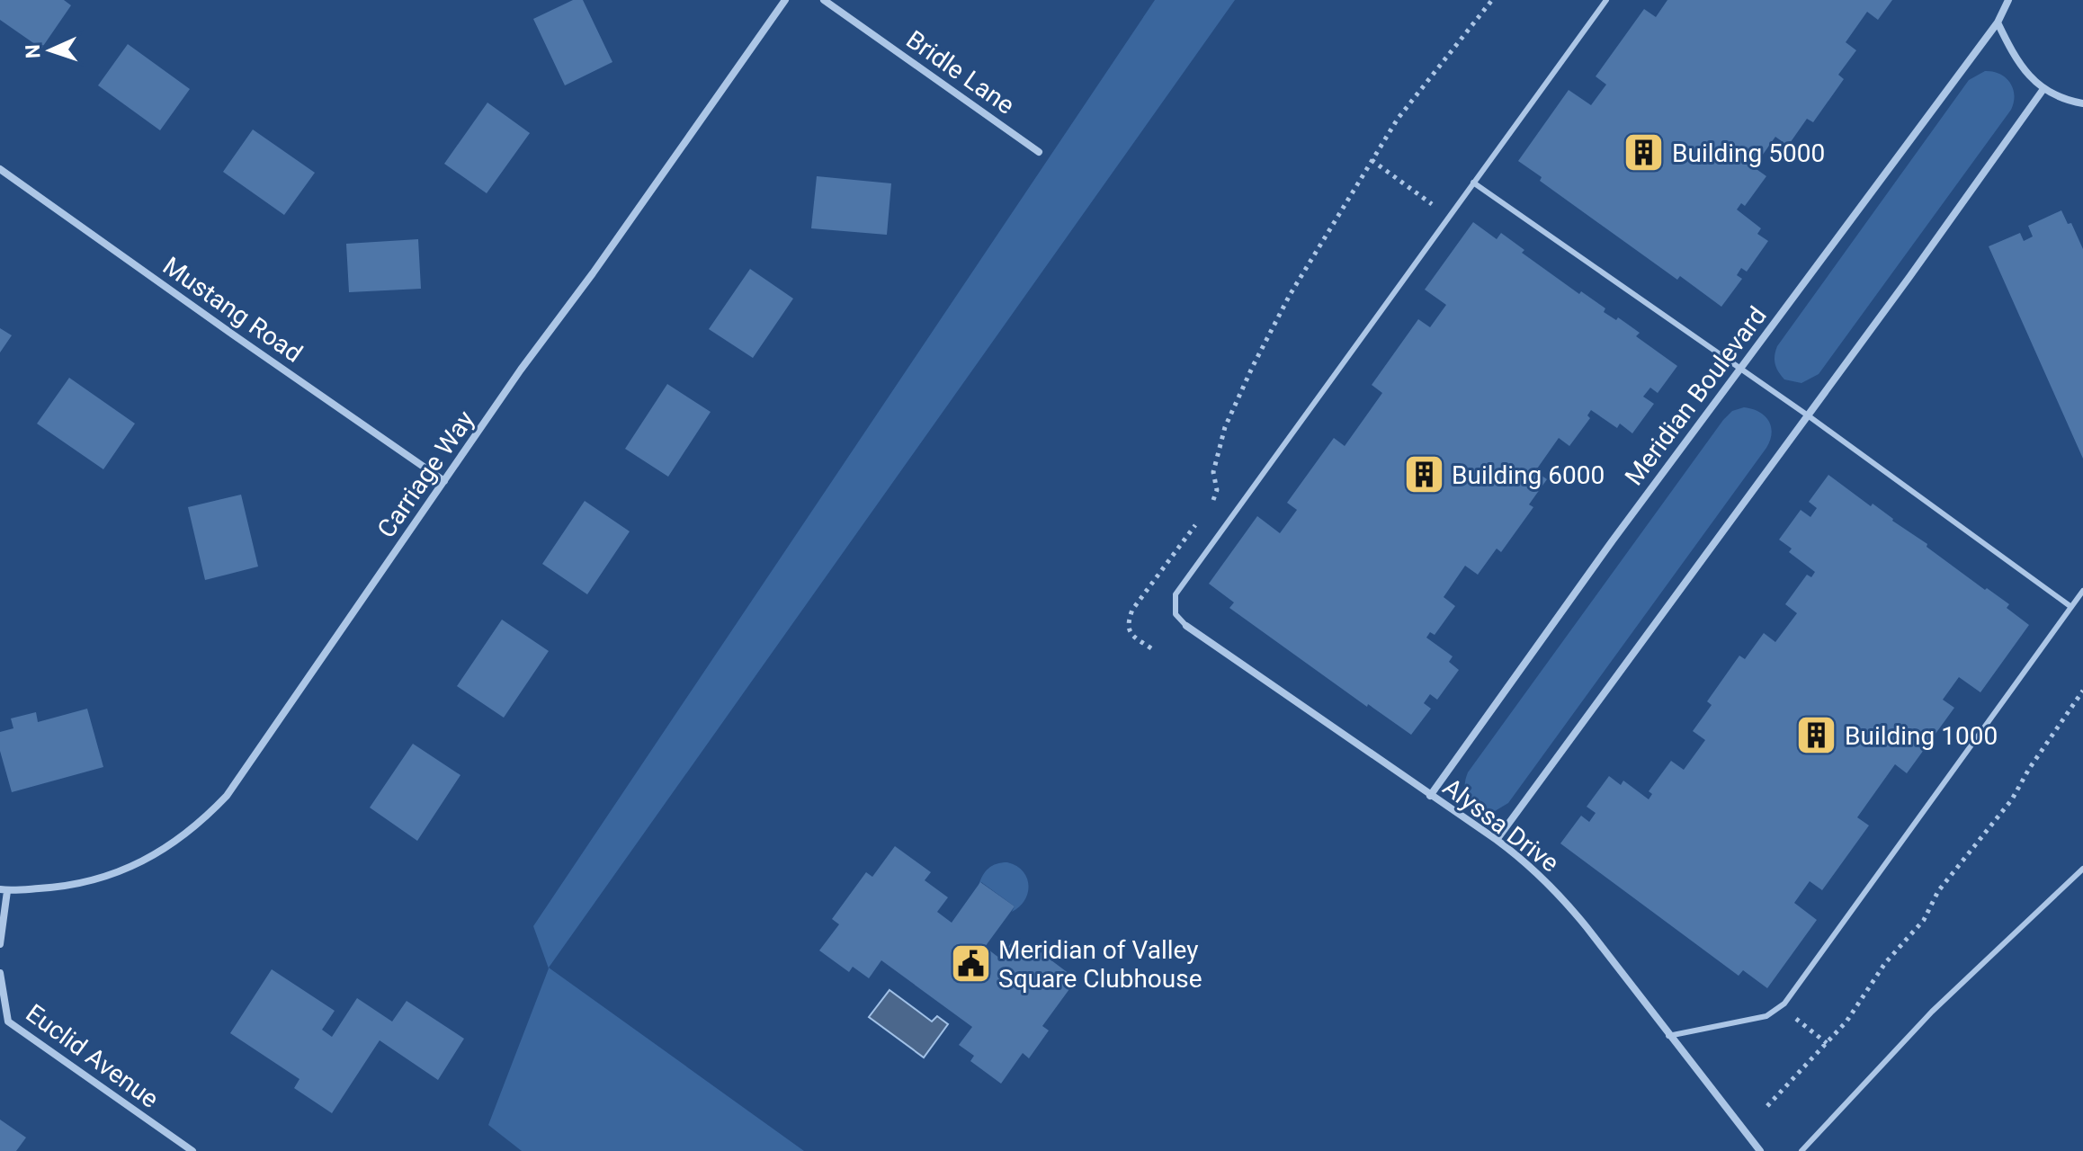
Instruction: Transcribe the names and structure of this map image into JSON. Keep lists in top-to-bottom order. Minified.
{"streets":{"street":["Bridle Lane","Mustang Road","Meridian Boulevard","Carriage Way","Alyssa Drive","Euclid Avenue"]},"crossings":[["Mustang Road","Carriage Way"],["Meridian Boulevard","Alyssa Drive"]],"places":{"building":["Building 5000","Building 6000","Building 1000"],"public building":["Meridian of Valley Square Clubhouse"]},"north":"left"}
